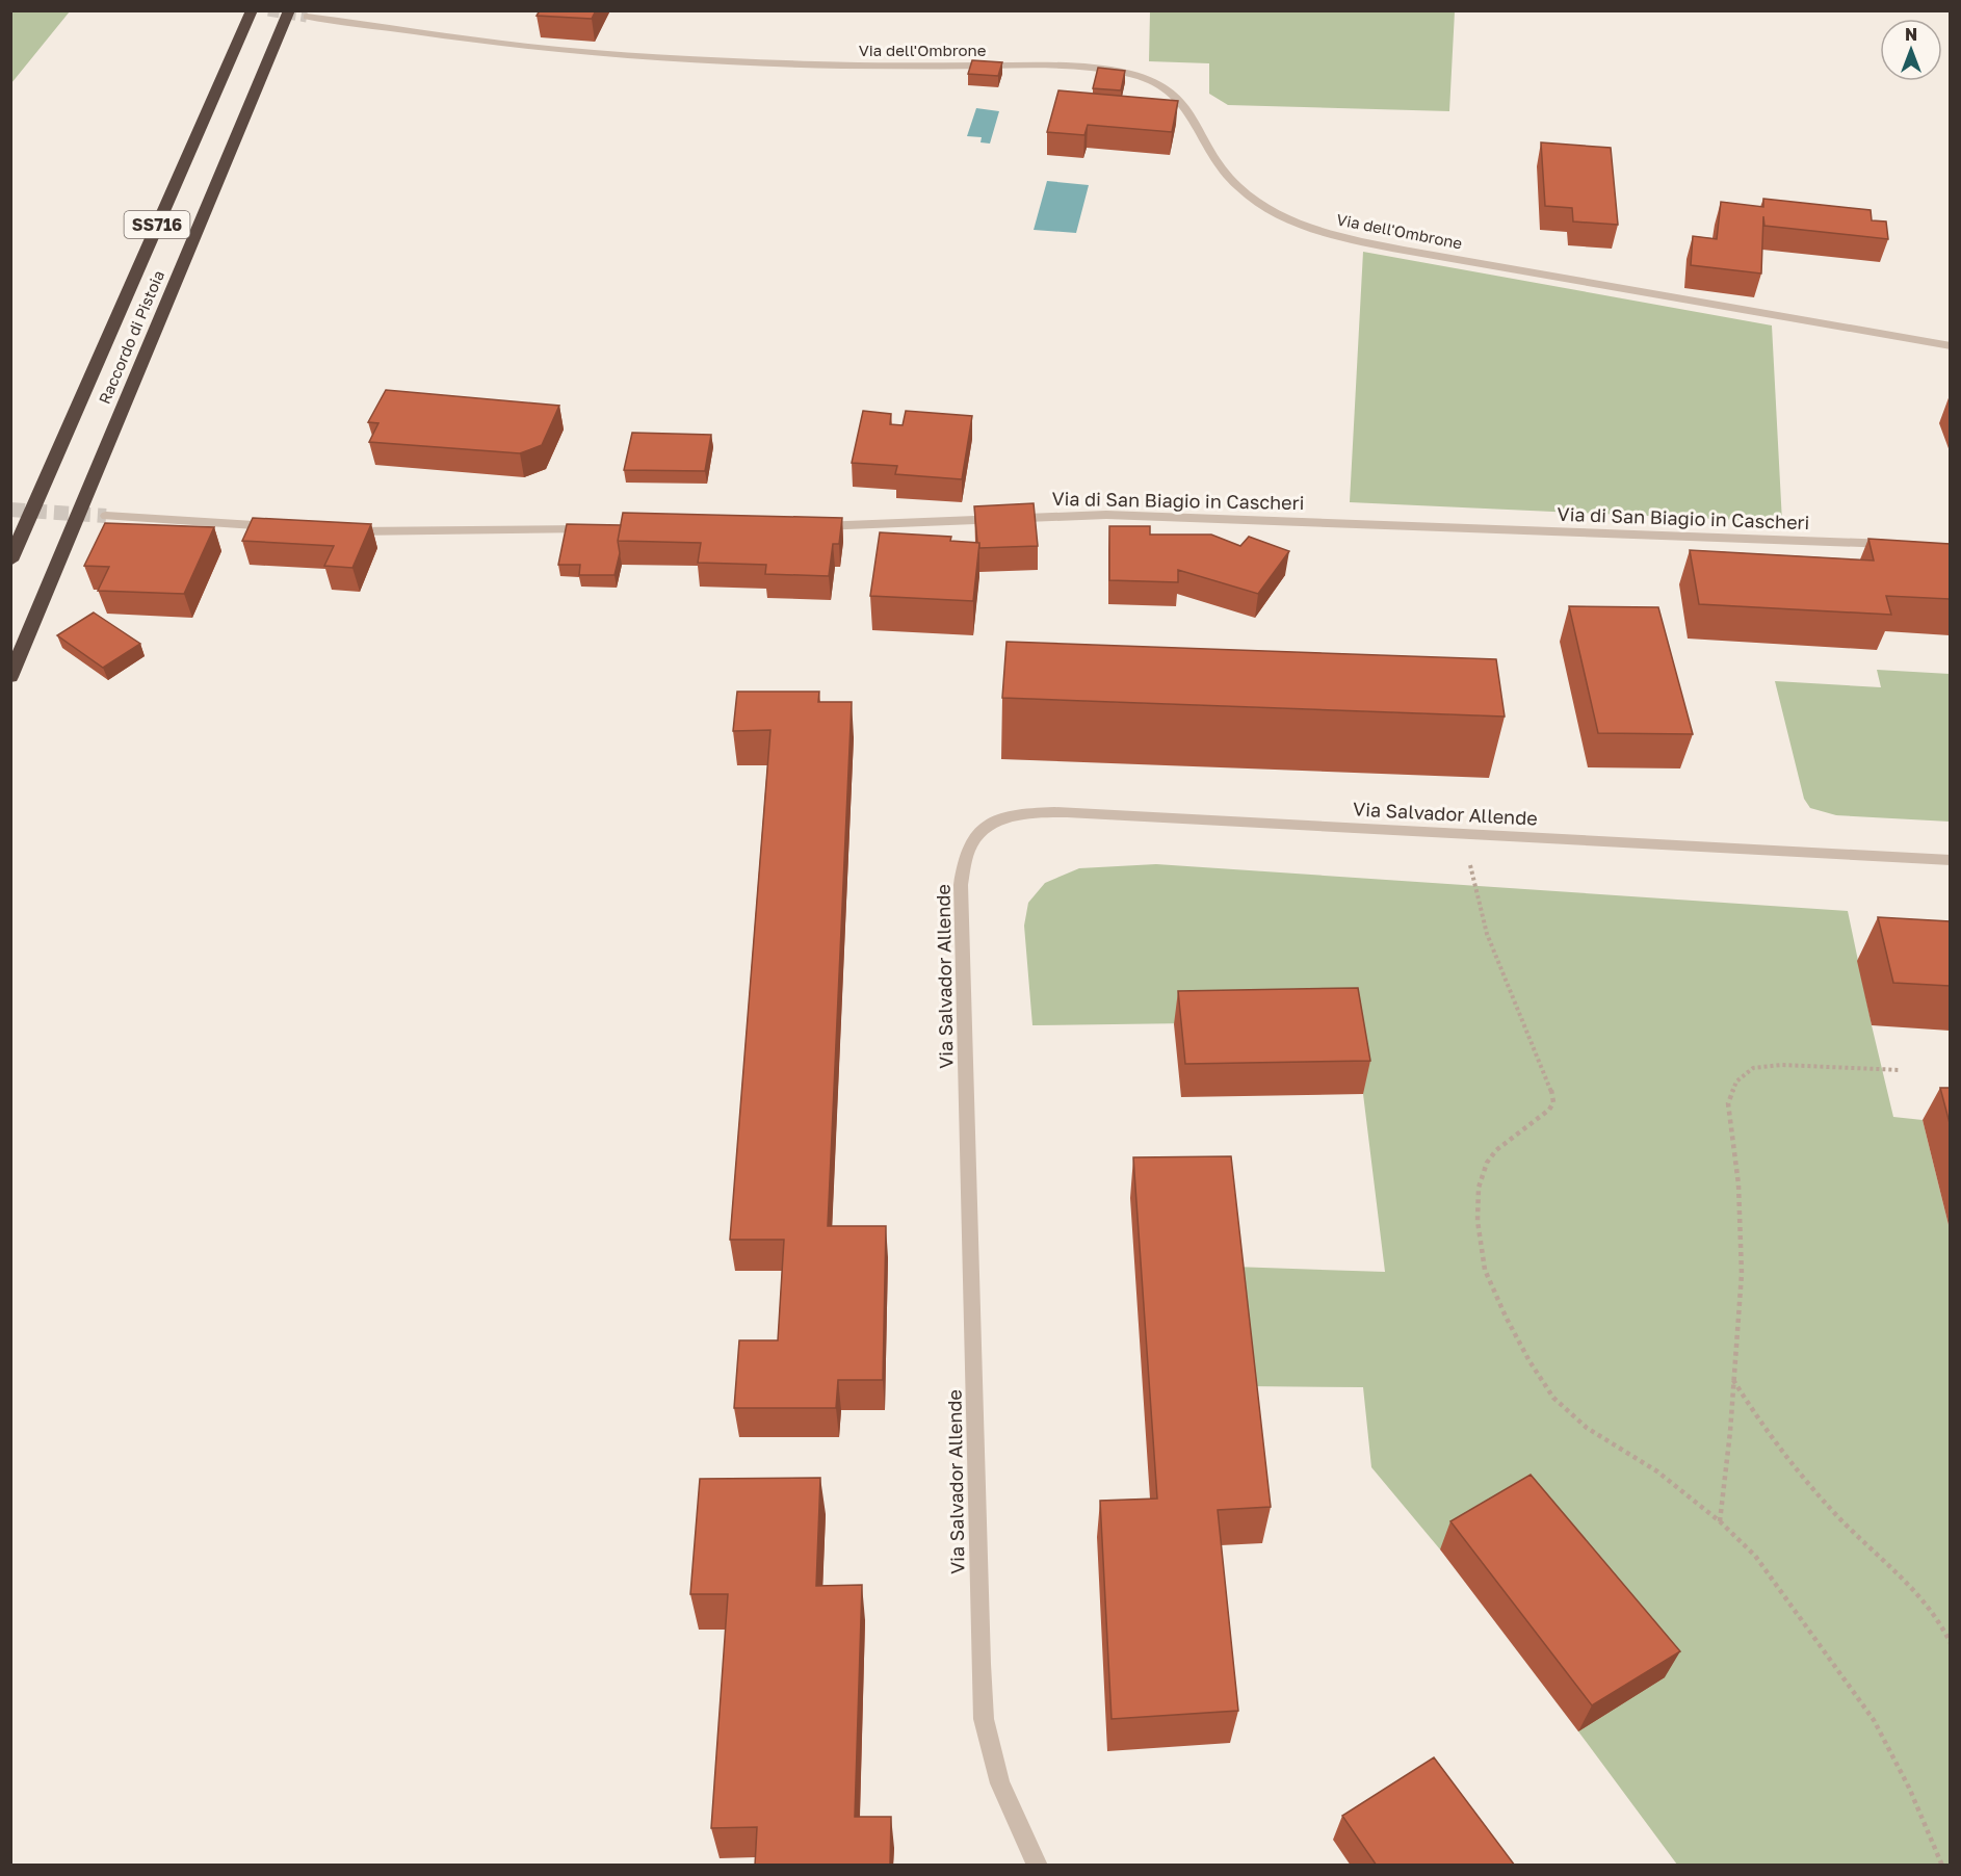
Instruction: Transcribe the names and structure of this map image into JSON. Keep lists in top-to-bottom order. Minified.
{"streets":{"highway":["SS716","Raccordo di Pistoia"],"street":["Via dell'Ombrone","Via di San Biagio in Cascheri","Via Salvador Allende"]},"north":"top"}
